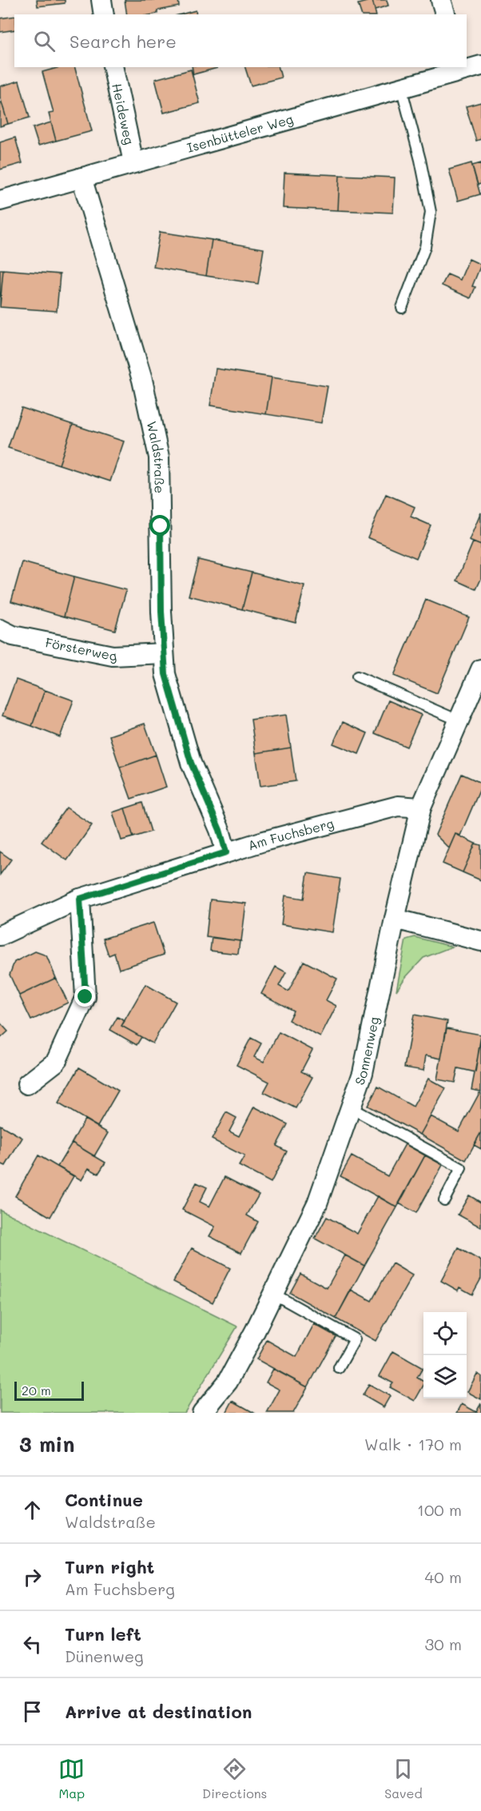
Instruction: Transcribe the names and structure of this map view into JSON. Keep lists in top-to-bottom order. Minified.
{"streets":{"street":["Heideweg","Isenbütteler Weg","Waldstraße","Försterweg","Am Fuchsberg","Sonnenweg"]},"crossings":[["Heideweg","Isenbütteler Weg"],["Isenbütteler Weg","Waldstraße"],["Waldstraße","Försterweg"],["Waldstraße","Am Fuchsberg"],["Am Fuchsberg","Sonnenweg"]],"scale_bar":"20 m","page":{"search":"Search here","scale":"20 m","heading":["3 min","Walk · 170 m"],"list":[["Continue","Waldstraße","100 m"],["Turn right","Am Fuchsberg","40 m"],["Turn left","Dünenweg","30 m"],"Arrive at destination"],"nav":["Map","Directions","Saved"]}}
